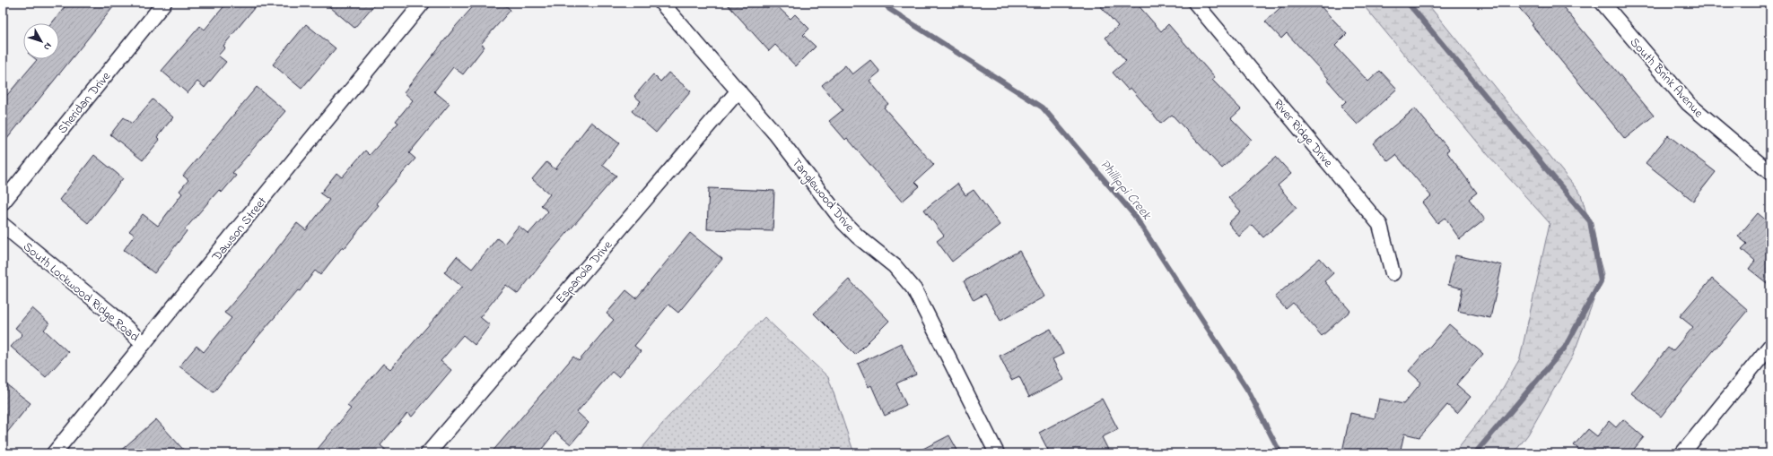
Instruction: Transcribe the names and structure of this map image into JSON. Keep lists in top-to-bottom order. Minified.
{"streets":{"street":["South Brink Avenue","Sheridan Drive","River Ridge Drive","Tanglewood Drive","Dawson Street","Espanola Drive","South Lockwood Ridge Road"]},"crossings":[["Tanglewood Drive","Espanola Drive"],["Dawson Street","South Lockwood Ridge Road"]],"water":["Phillippi Creek"],"north":"bottom right"}
